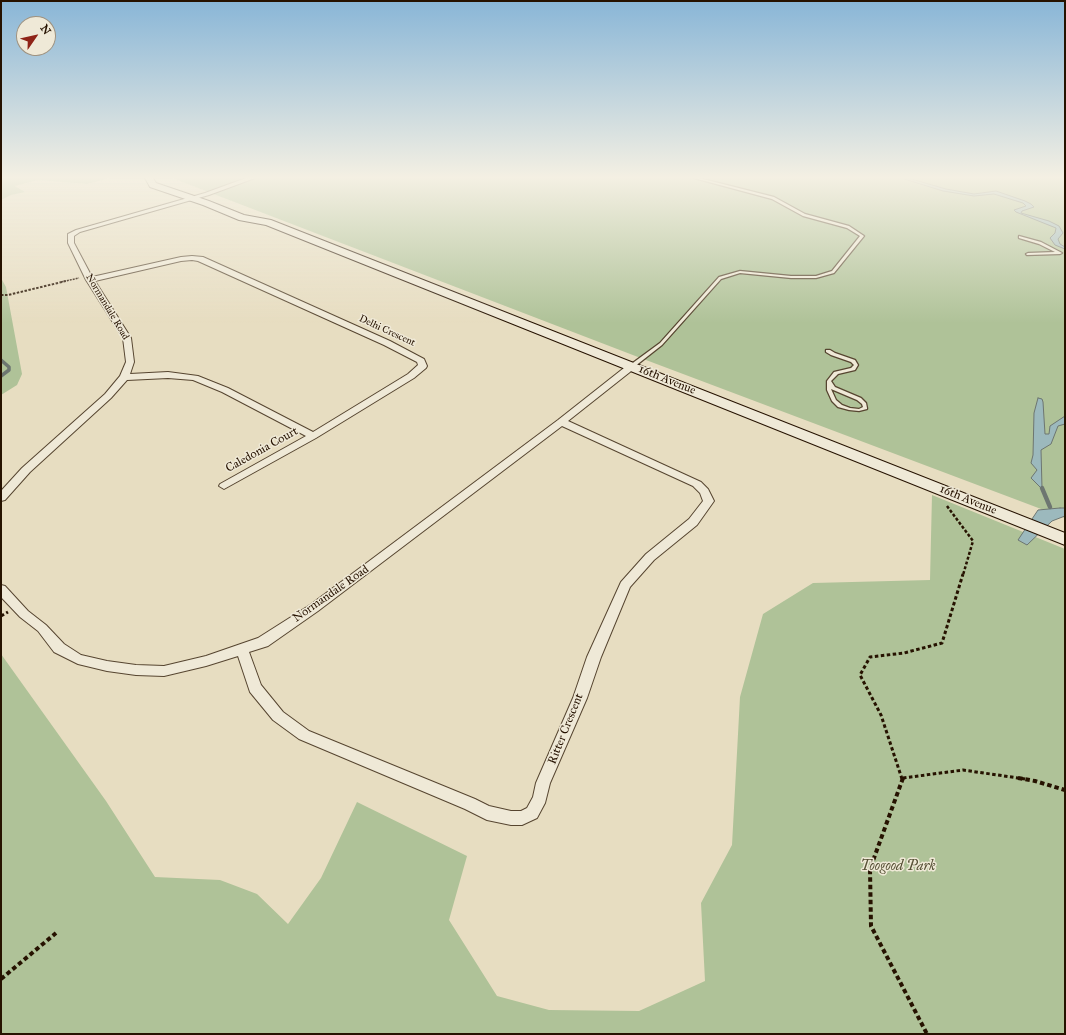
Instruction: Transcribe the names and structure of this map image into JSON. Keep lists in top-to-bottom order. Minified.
{"streets":{"main road":["16th Avenue"],"street":["Normandale Road","Delhi Crescent","Caledonia Court","Ritter Crescent"]},"crossings":[["Normandale Road","Delhi Crescent"],["Normandale Road","16th Avenue"],["Normandale Road","Ritter Crescent"],["Delhi Crescent","Caledonia Court"]],"parks":["Toogood Park"],"north":"top right"}
